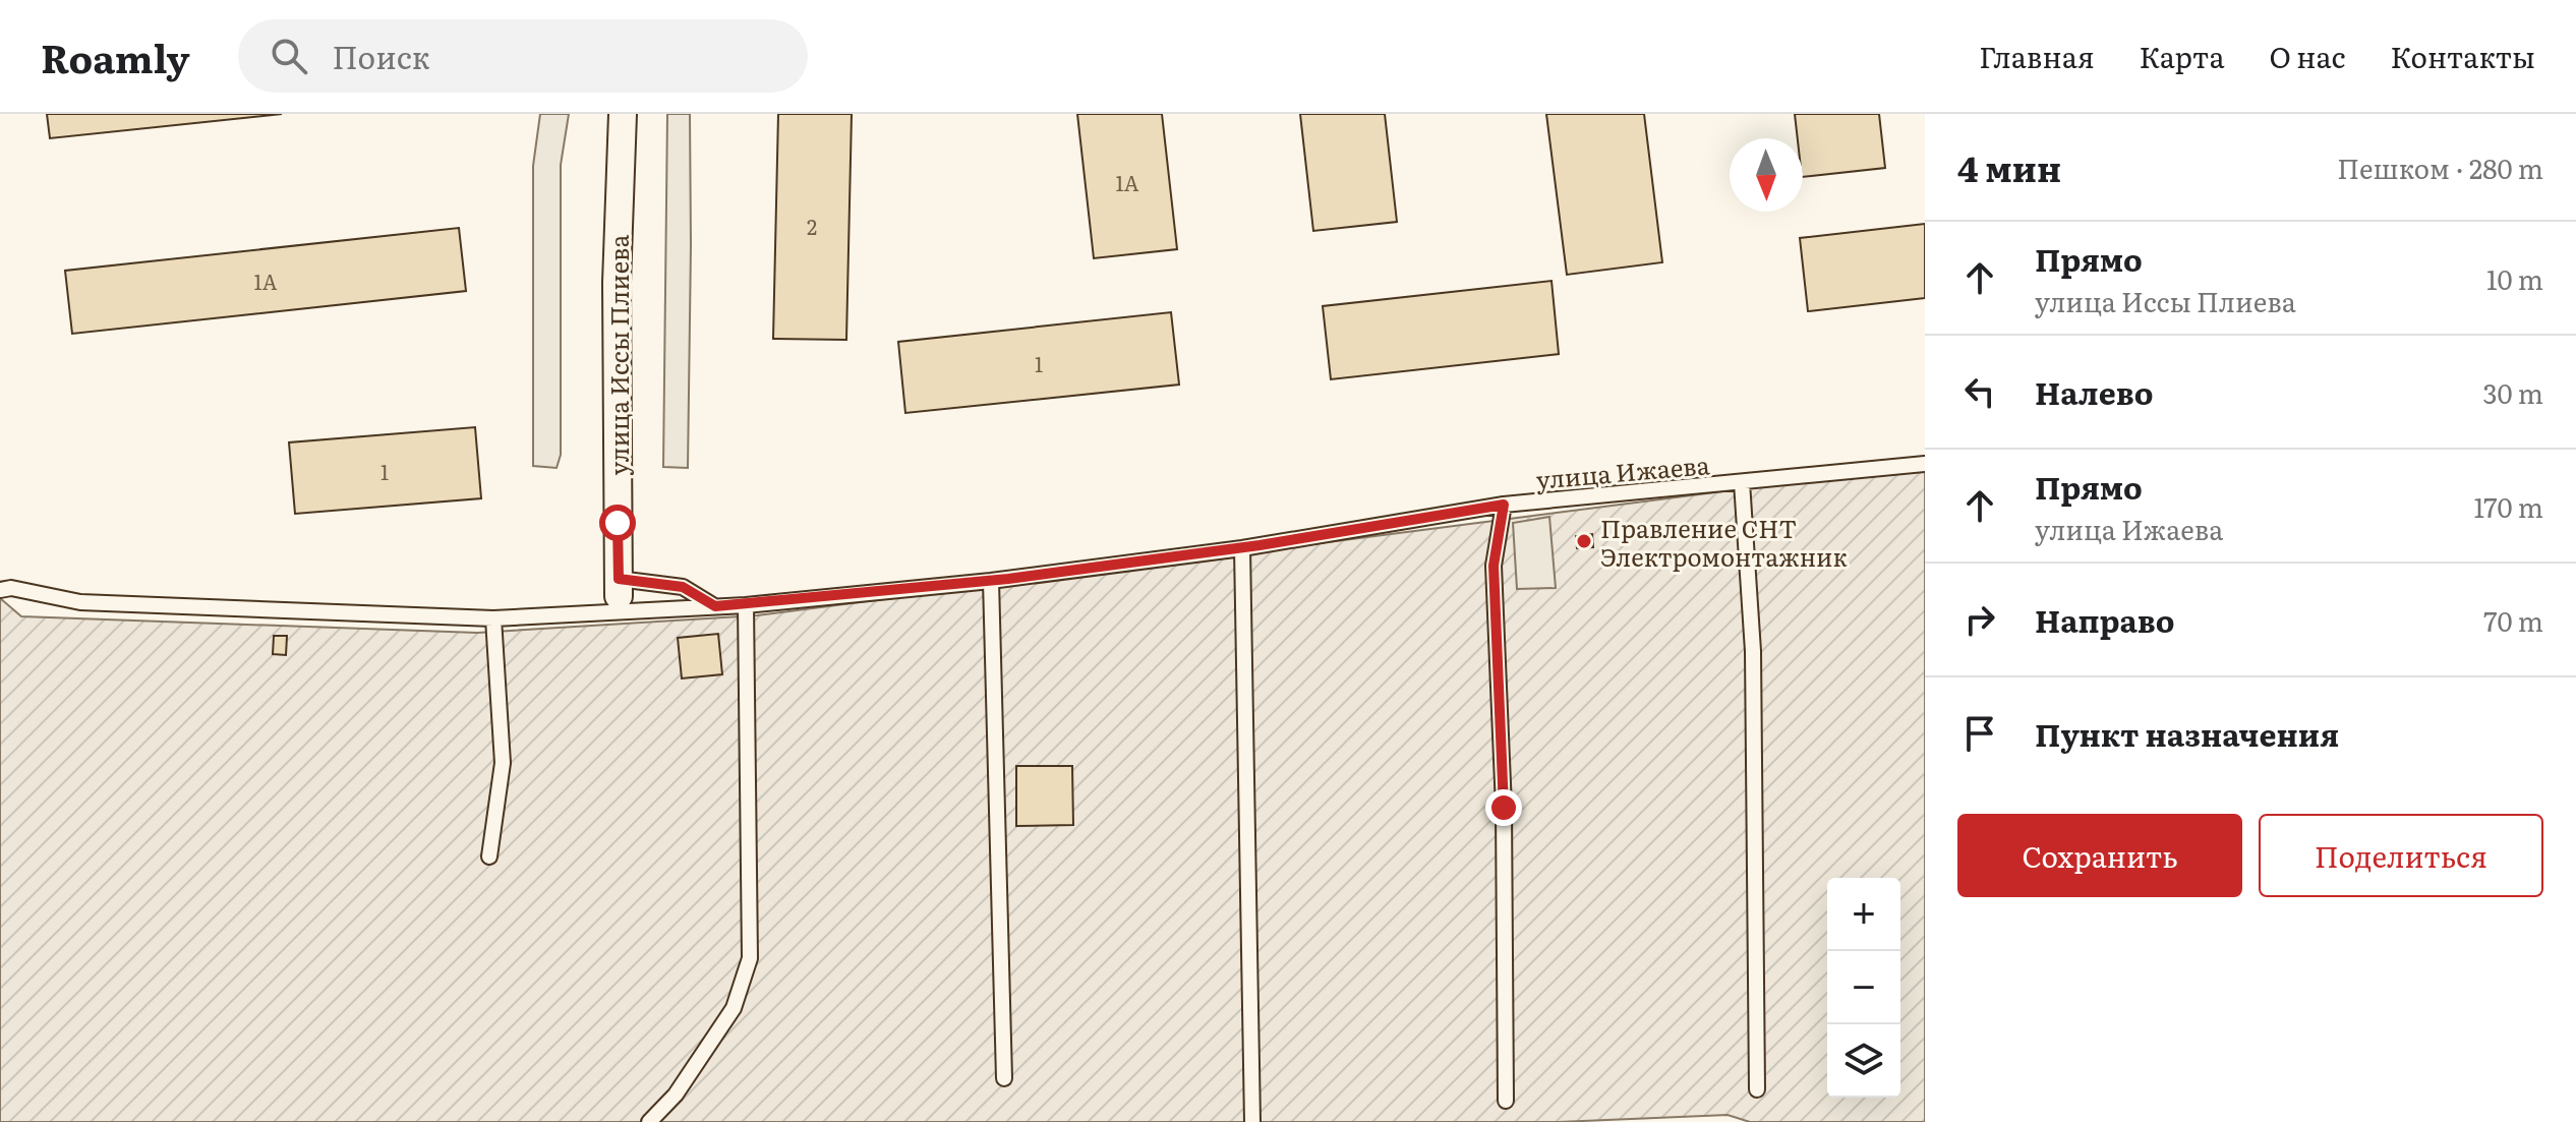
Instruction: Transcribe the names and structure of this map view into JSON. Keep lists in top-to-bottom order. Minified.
{"streets":{"street":["улица Иссы Плиева"],"lane":["улица Ижаева"]},"places":["Правление СНТ Электромонтажник"],"house_numbers":["1А","2","1А","1","1"],"north":"bottom","page":{"header":"Roamly","search":"Поиск","nav":["Главная","Карта","О нас","Контакты"],"heading":["4 мин","Пешком · 280 m"],"list":[["Прямо","улица Иссы Плиева","10 m"],["Налево","30 m"],["Прямо","улица Ижаева","170 m"],["Направо","70 m"],"Пункт назначения"],"buttons":["Сохранить","Поделиться"],"map_buttons":["+","−"]}}
